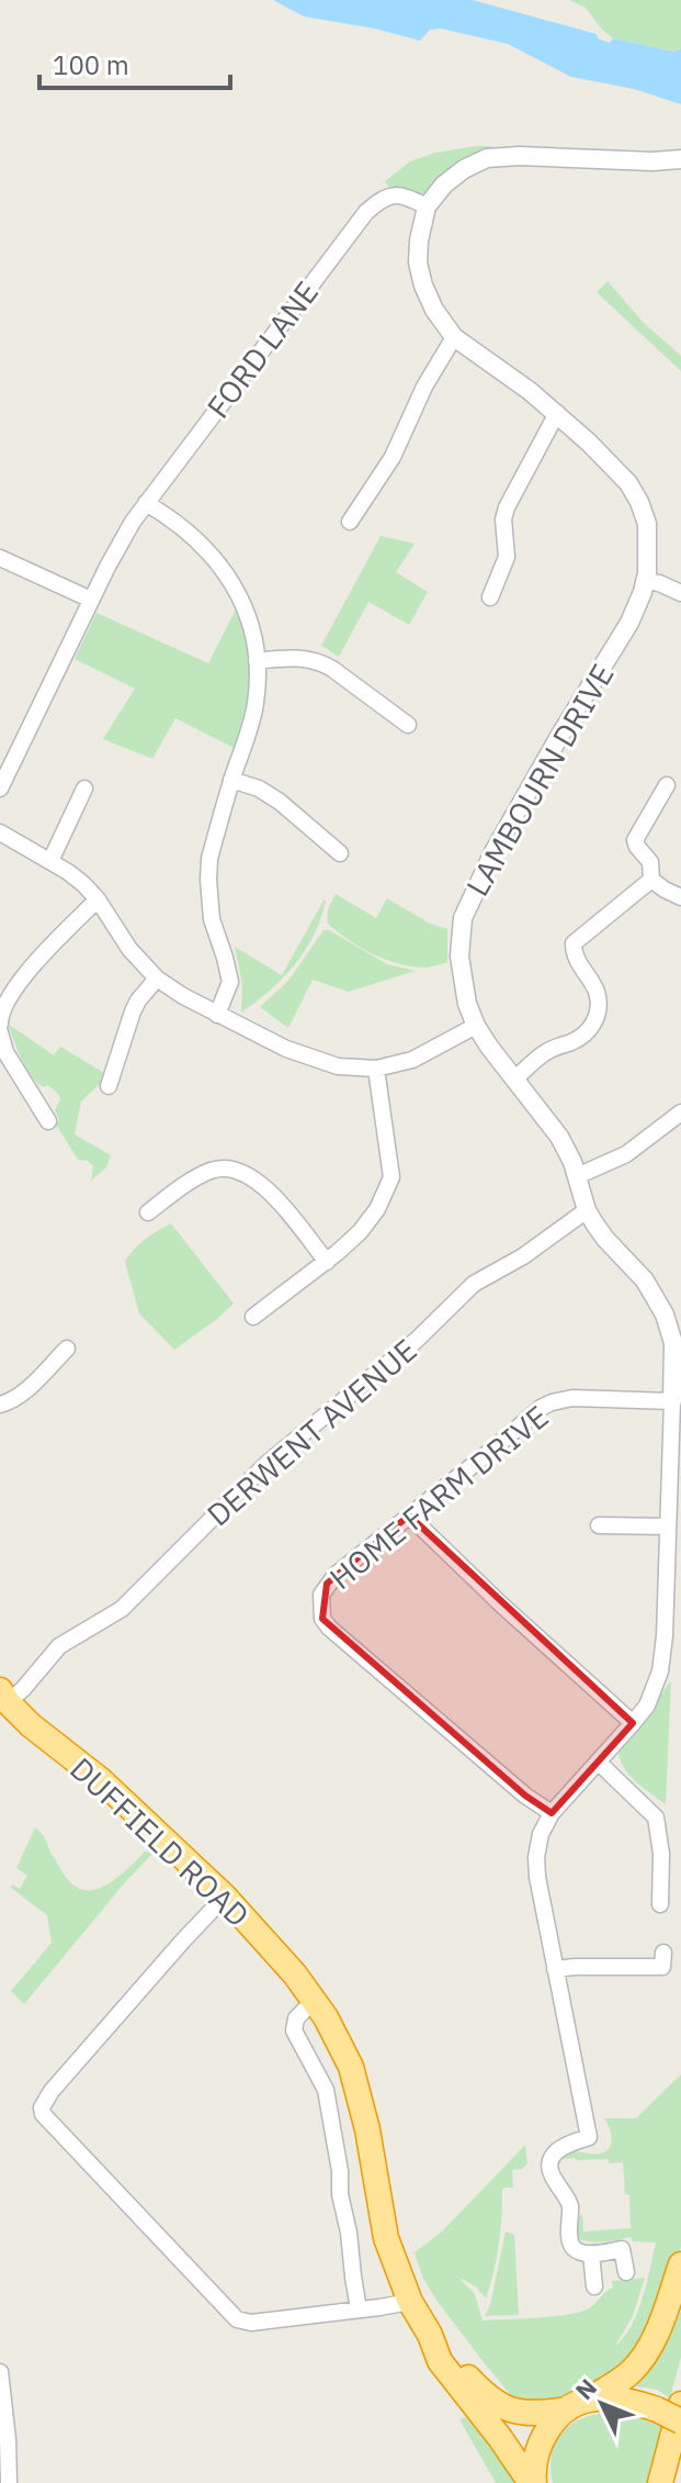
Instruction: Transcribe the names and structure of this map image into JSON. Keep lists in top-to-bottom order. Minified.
{"streets":{"highway":["DUFFIELD ROAD"],"street":["FORD LANE","LAMBOURN DRIVE","DERWENT AVENUE","HOME FARM DRIVE"]},"crossings":[["FORD LANE","LAMBOURN DRIVE"],["LAMBOURN DRIVE","DERWENT AVENUE"],["LAMBOURN DRIVE","HOME FARM DRIVE"],["DERWENT AVENUE","DUFFIELD ROAD"]],"scale_bar":"100 m","north":"top left"}
